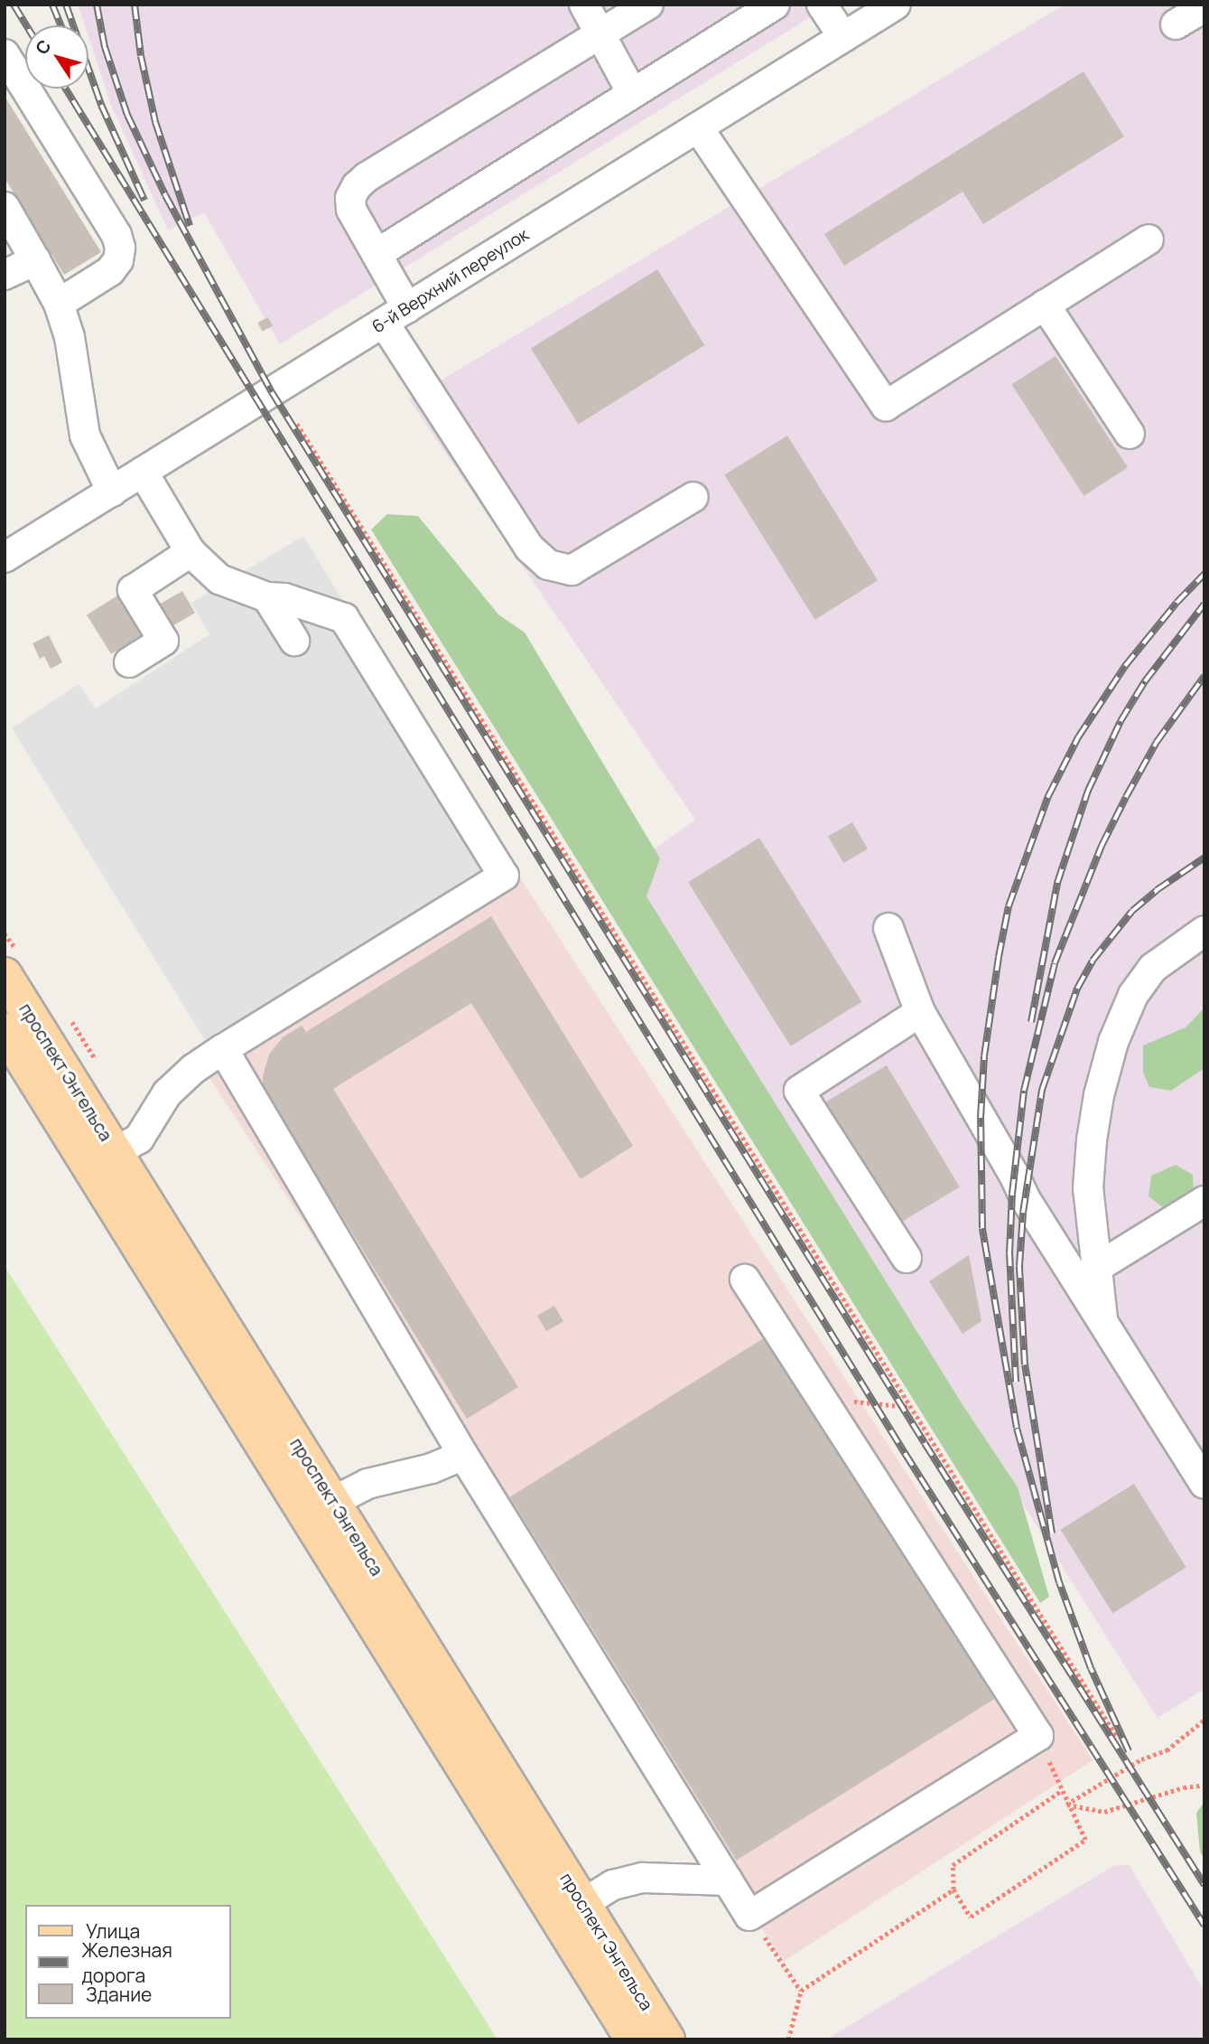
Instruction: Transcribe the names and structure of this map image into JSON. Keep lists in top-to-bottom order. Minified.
{"streets":{"main road":["проспект Энгельса"],"street":["6-й Верхний переулок"]},"legend":["Улица","Железная дорога","Здание"],"north":"top left"}
